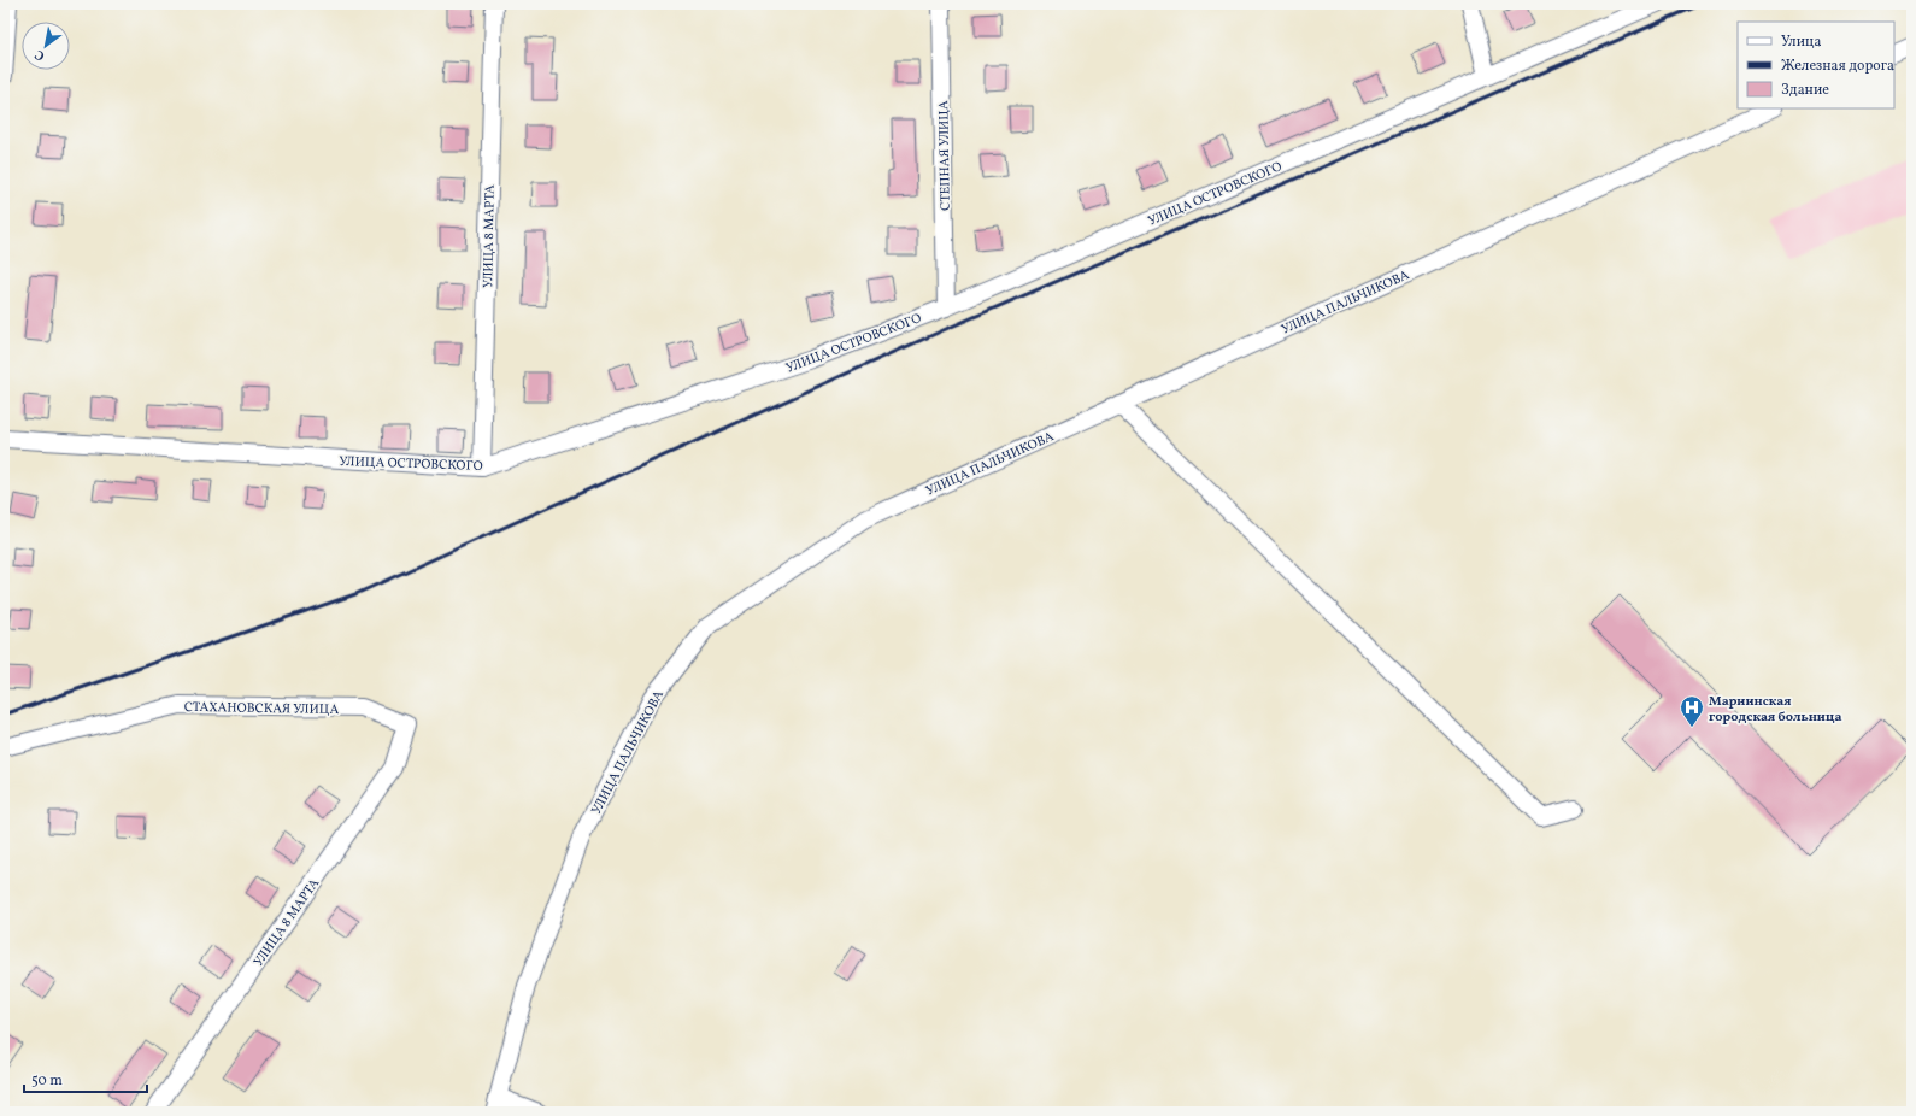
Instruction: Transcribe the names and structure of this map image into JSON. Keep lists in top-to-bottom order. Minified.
{"streets":{"street":["СТЕПНАЯ УЛИЦА","УЛИЦА ОСТРОВСКОГО","УЛИЦА 8 МАРТА","УЛИЦА ПАЛЬЧИКОВА","СТАХАНОВСКАЯ УЛИЦА"]},"crossings":[["СТЕПНАЯ УЛИЦА","УЛИЦА ОСТРОВСКОГО"],["УЛИЦА ОСТРОВСКОГО","УЛИЦА 8 МАРТА"],["УЛИЦА 8 МАРТА","СТАХАНОВСКАЯ УЛИЦА"]],"places":{"hospital":["Мариинская городская больница"]},"legend":["Улица","Железная дорога","Здание"],"scale_bar":"50 m","north":"bottom left"}
